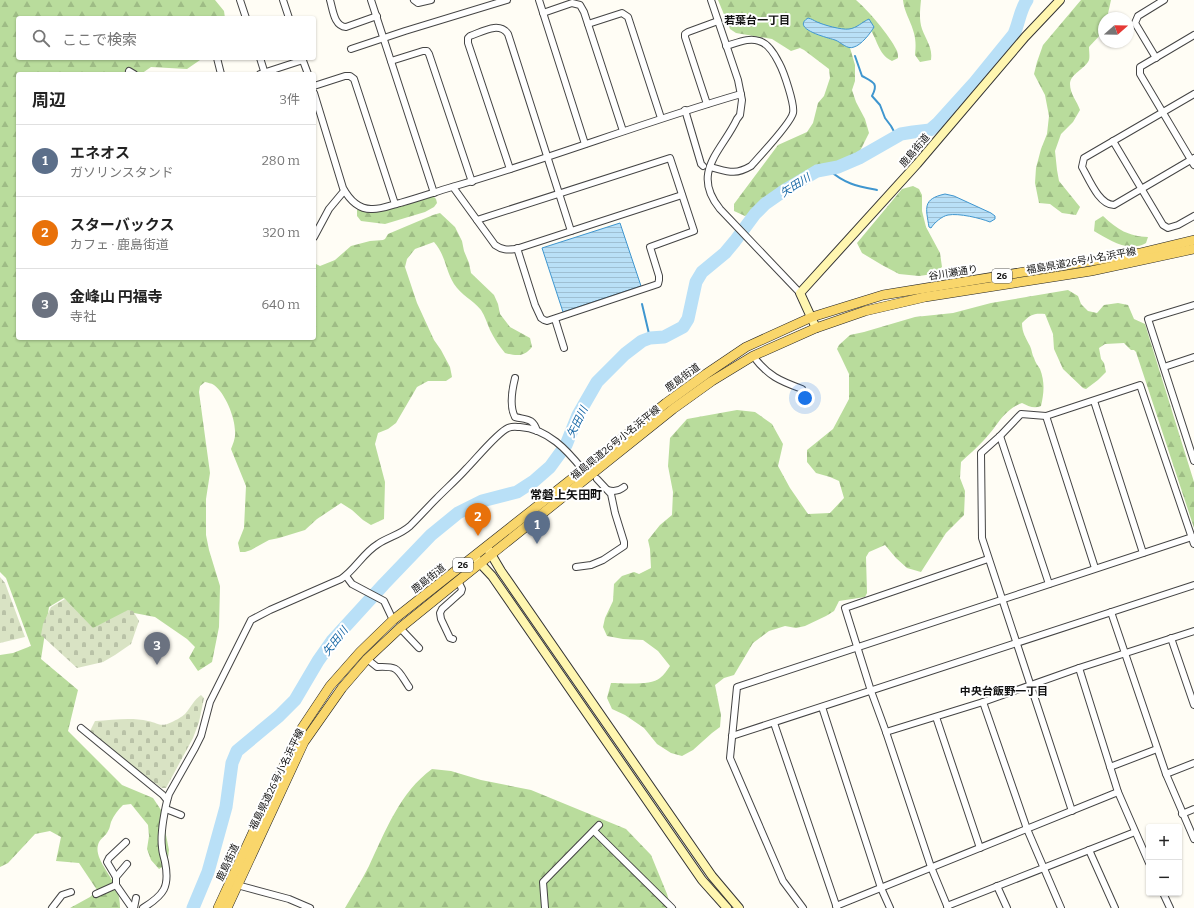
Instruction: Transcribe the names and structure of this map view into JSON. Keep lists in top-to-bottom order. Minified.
{"streets":{"main road":["鹿島街道","福島県道26号小名浜平線","谷川瀬通り","26"]},"crossings":[["鹿島街道","谷川瀬通り"]],"districts":["若葉台一丁目","常磐上矢田町","中央台飯野一丁目"],"water":["矢田川"],"north":"right","page":{"search":"ここで検索","heading":["周辺","3件"],"list":[{"mark":"1","name":"エネオス","note":"ガソリンスタンド","value":"280 m"},{"mark":"2","name":"スターバックス","note":"カフェ · 鹿島街道","value":"320 m"},{"mark":"3","name":"金峰山 円福寺","note":"寺社","value":"640 m"}],"pins":["2","1","3"],"map_buttons":["+","−"]}}
